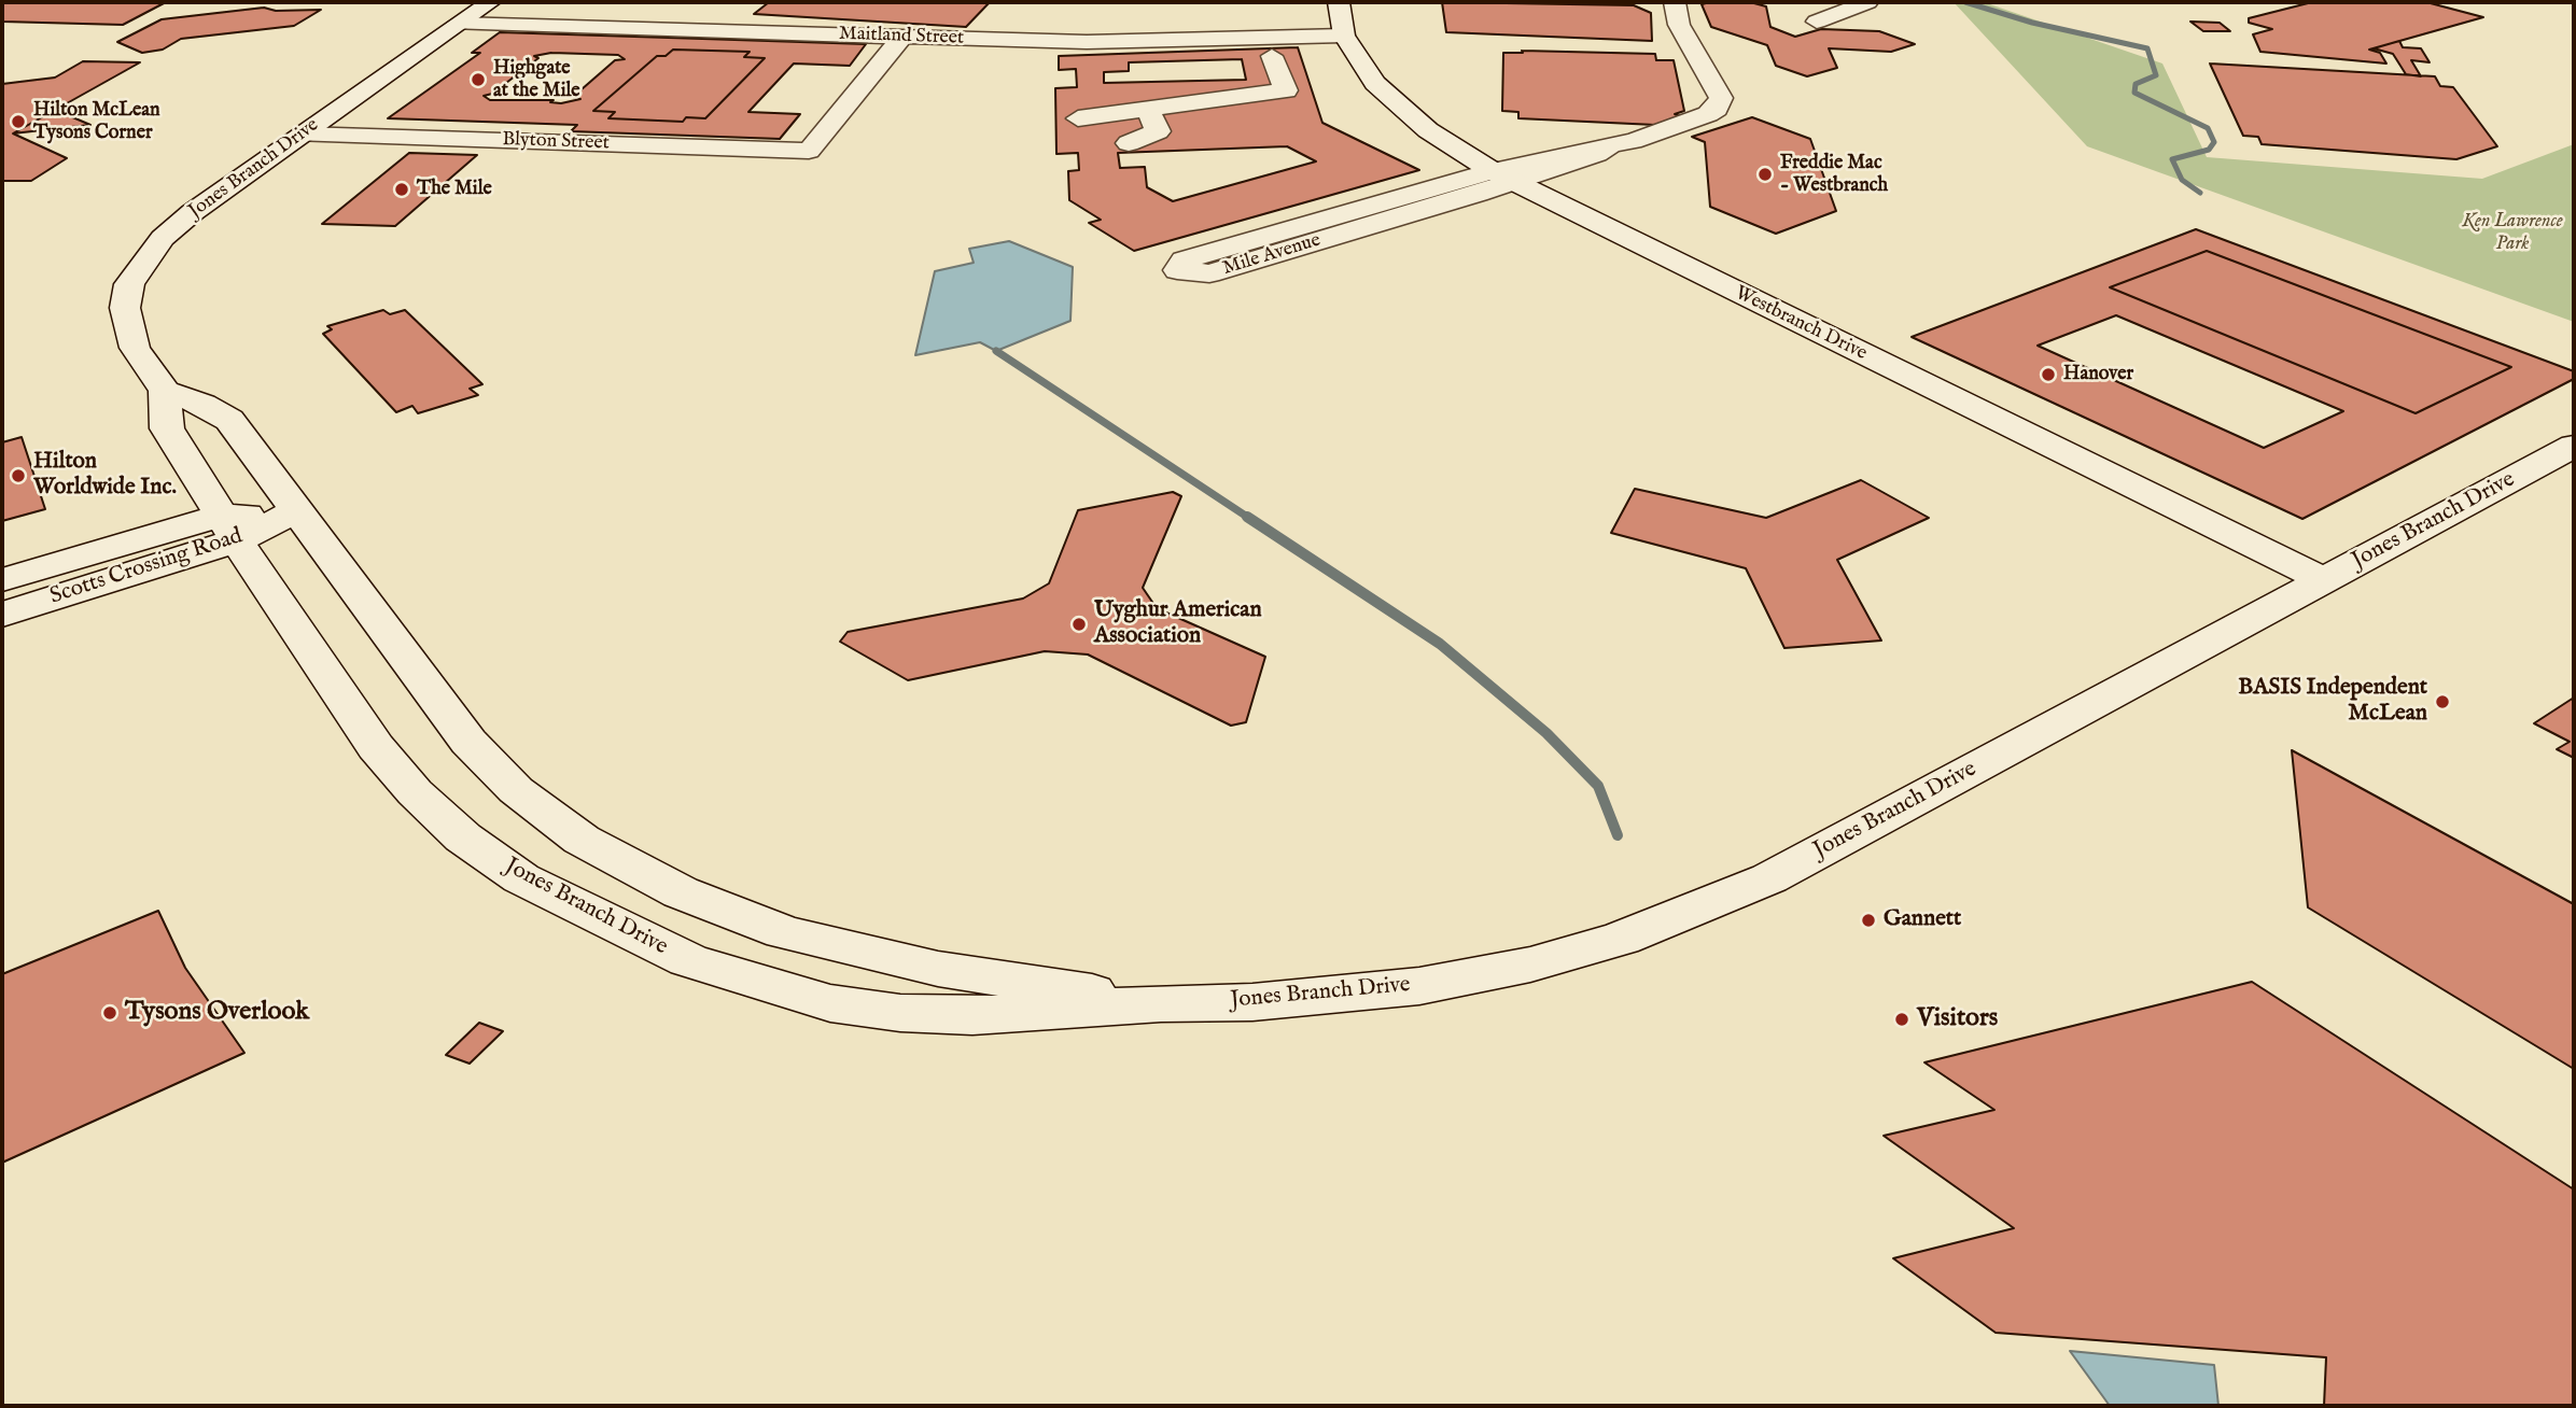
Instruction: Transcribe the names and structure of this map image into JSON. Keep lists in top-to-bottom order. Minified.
{"streets":{"street":["Maitland Street","Blyton Street","Jones Branch Drive","Mile Avenue","Westbranch Drive","Scotts Crossing Road"]},"crossings":[["Maitland Street","Blyton Street"],["Maitland Street","Jones Branch Drive"],["Maitland Street","Westbranch Drive"],["Blyton Street","Jones Branch Drive"],["Jones Branch Drive","Westbranch Drive"],["Jones Branch Drive","Scotts Crossing Road"],["Mile Avenue","Westbranch Drive"]],"parks":["Ken Lawrence Park"],"places":["Highgate at the Mile","Hilton McLean Tysons Corner","Freddie Mac - Westbranch","The Mile","Hanover","Hilton Worldwide Inc.","Uyghur American Association","BASIS Independent McLean","Gannett","Tysons Overlook","Visitors"]}
